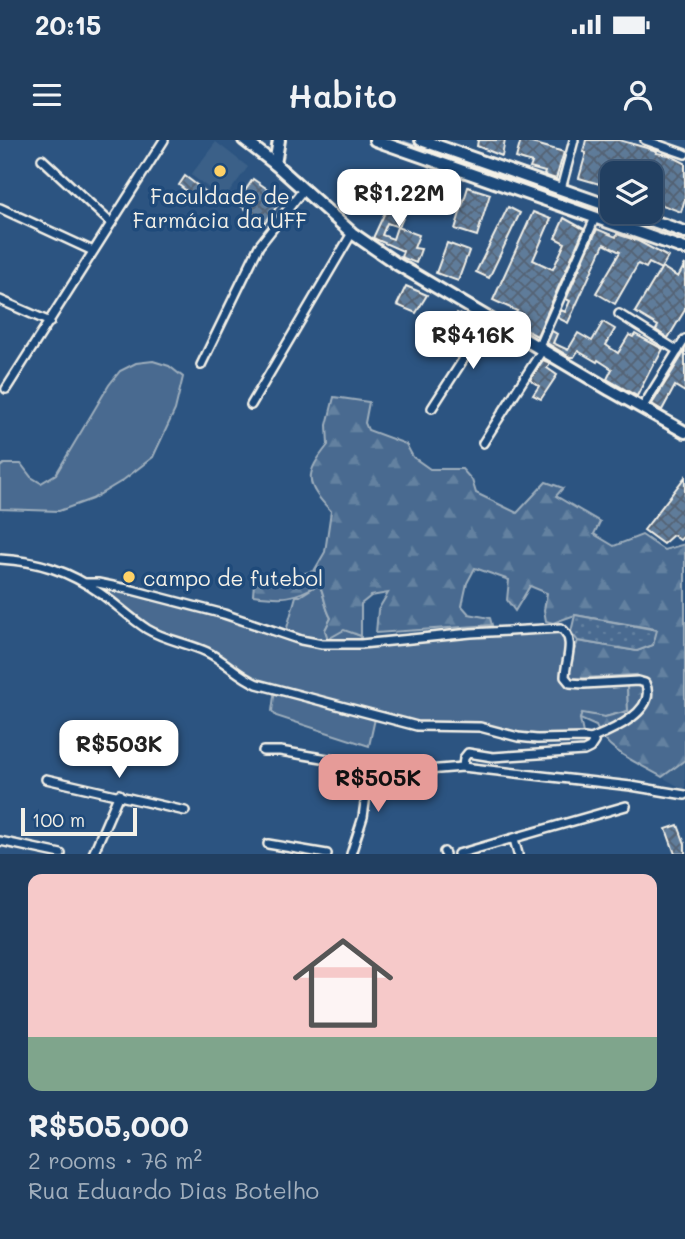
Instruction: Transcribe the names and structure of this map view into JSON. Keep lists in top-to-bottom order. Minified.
{"places":["Faculdade de Farmácia da UFF","campo de futebol"],"scale_bar":"100 m","page":{"status":"20:15","header":"Habito","price":["R$1.22M","R$416K","R$503K","R$505K"],"scale":"100 m","list":[{"name":"R$505,000","note":"2 rooms · 76 m² · Rua Eduardo Dias Botelho"}]}}
